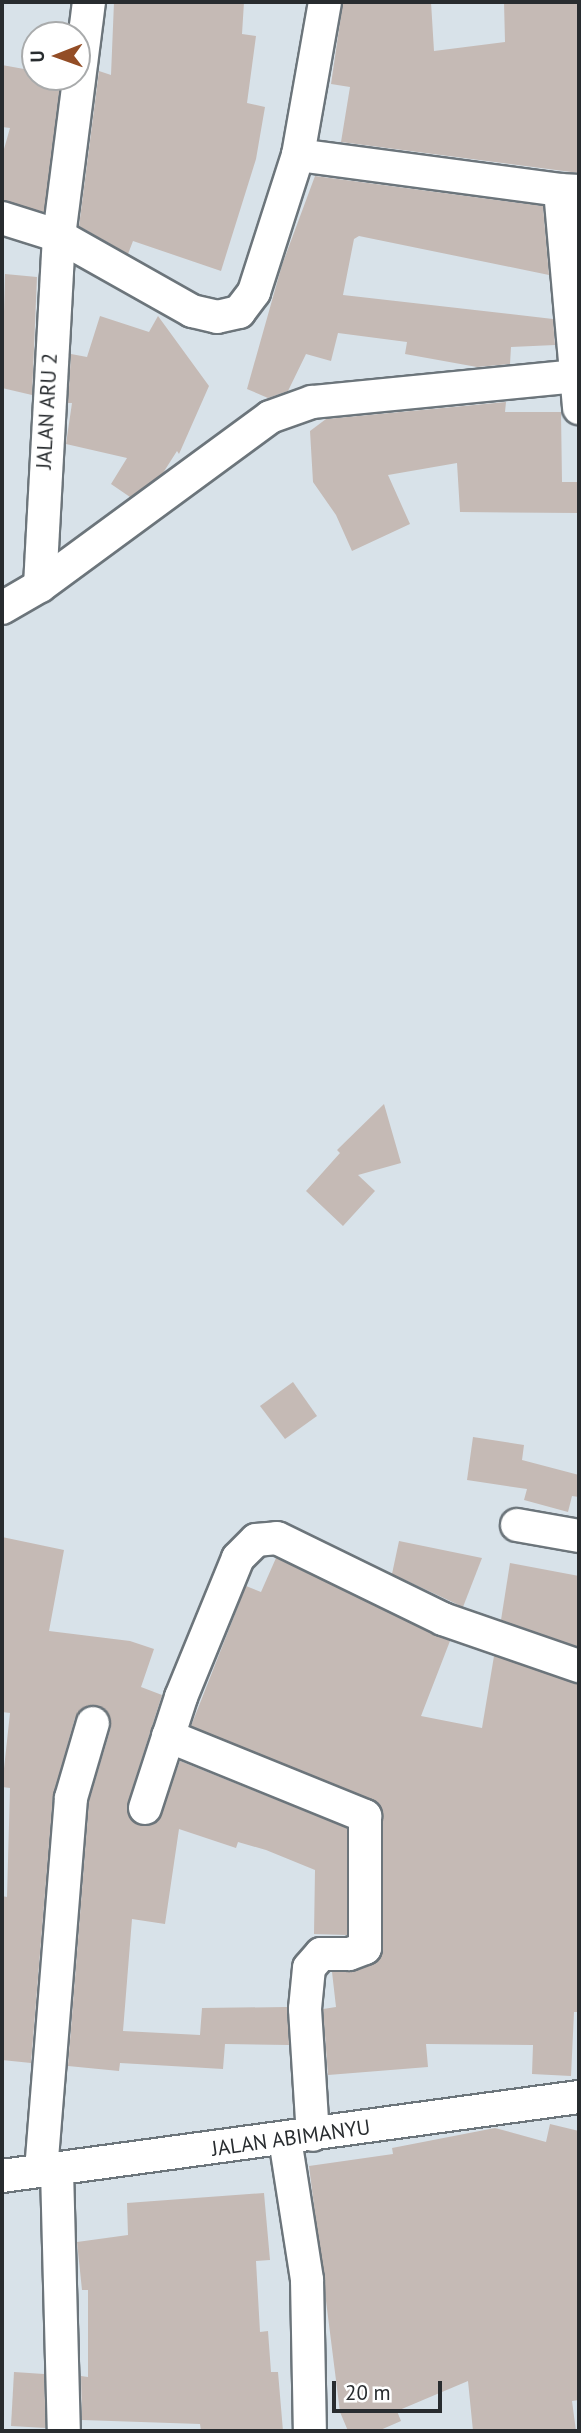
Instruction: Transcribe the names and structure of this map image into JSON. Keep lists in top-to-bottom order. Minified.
{"streets":{"street":["JALAN ARU 2","JALAN ABIMANYU"]},"scale_bar":"20 m","north":"left"}
